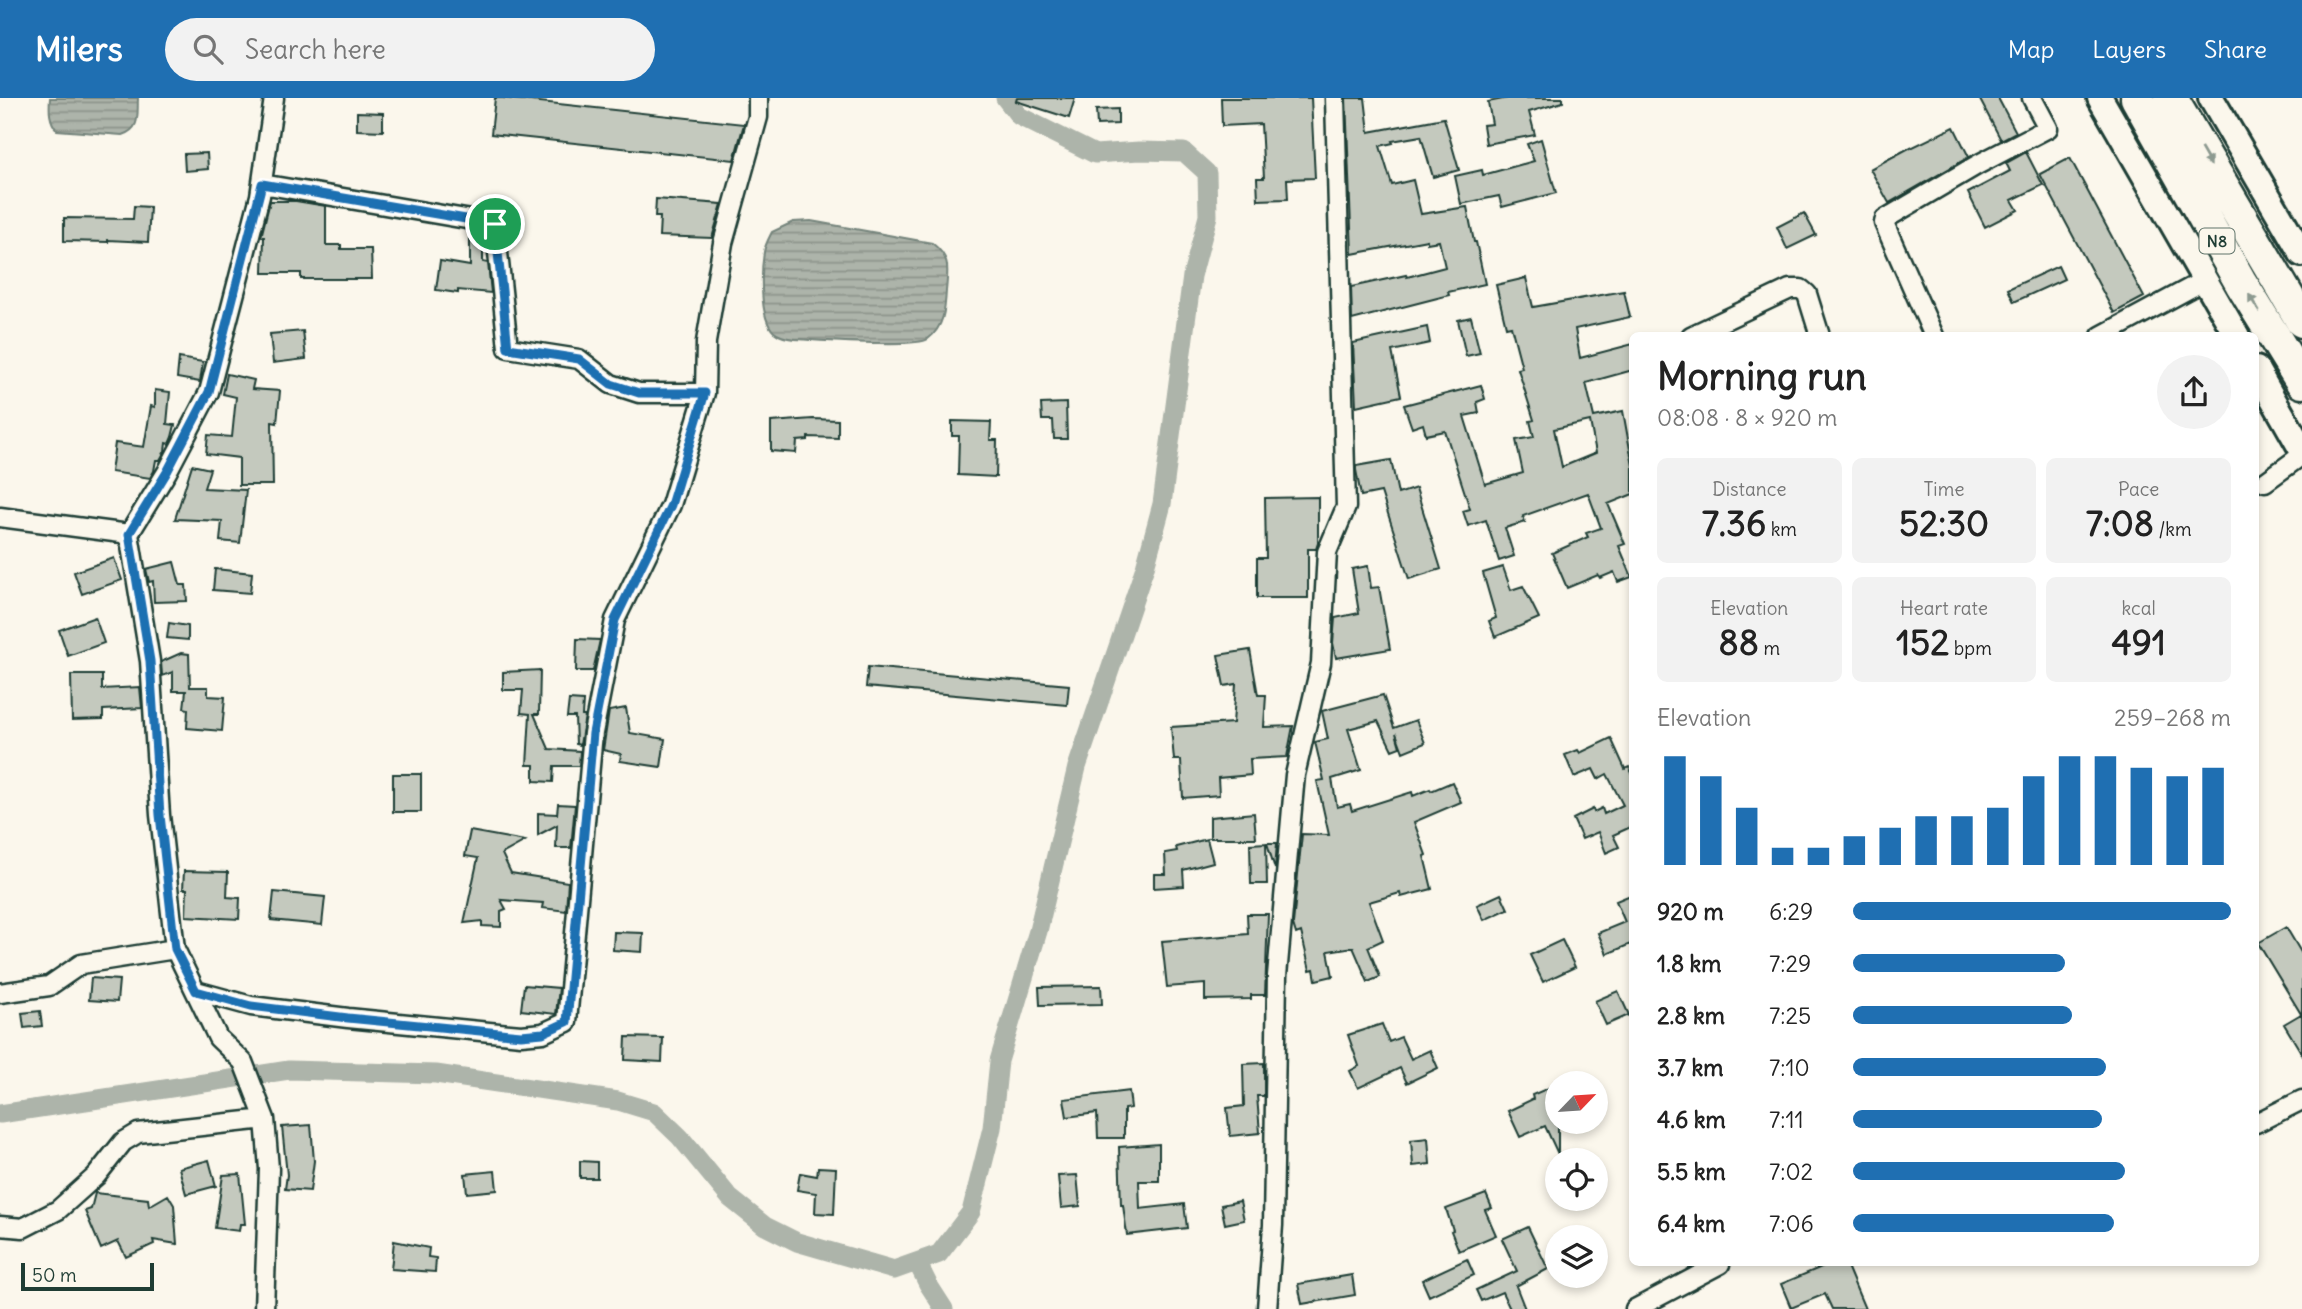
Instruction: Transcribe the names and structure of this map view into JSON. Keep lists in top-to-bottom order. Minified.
{"streets":{"highway":["N8"]},"scale_bar":"50 m","north":"top right","page":{"header":"Milers","search":"Search here","nav":["Map","Layers","Share"],"heading":["Morning run","08:08 · 8 × 920 m"],"stats":[["Distance","7.36 km"],["Time","52:30"],["Pace","7:08 /km"],["Elevation","88 m"],["Heart rate","152 bpm"],["kcal","491"]],"chart":["Elevation","259–268 m"],"list":[{"name":"920 m","note":"6:29"},{"name":"1.8 km","note":"7:29"},{"name":"2.8 km","note":"7:25"},{"name":"3.7 km","note":"7:10"},{"name":"4.6 km","note":"7:11"},{"name":"5.5 km","note":"7:02"},{"name":"6.4 km","note":"7:06"}],"scale":"50 m"}}
